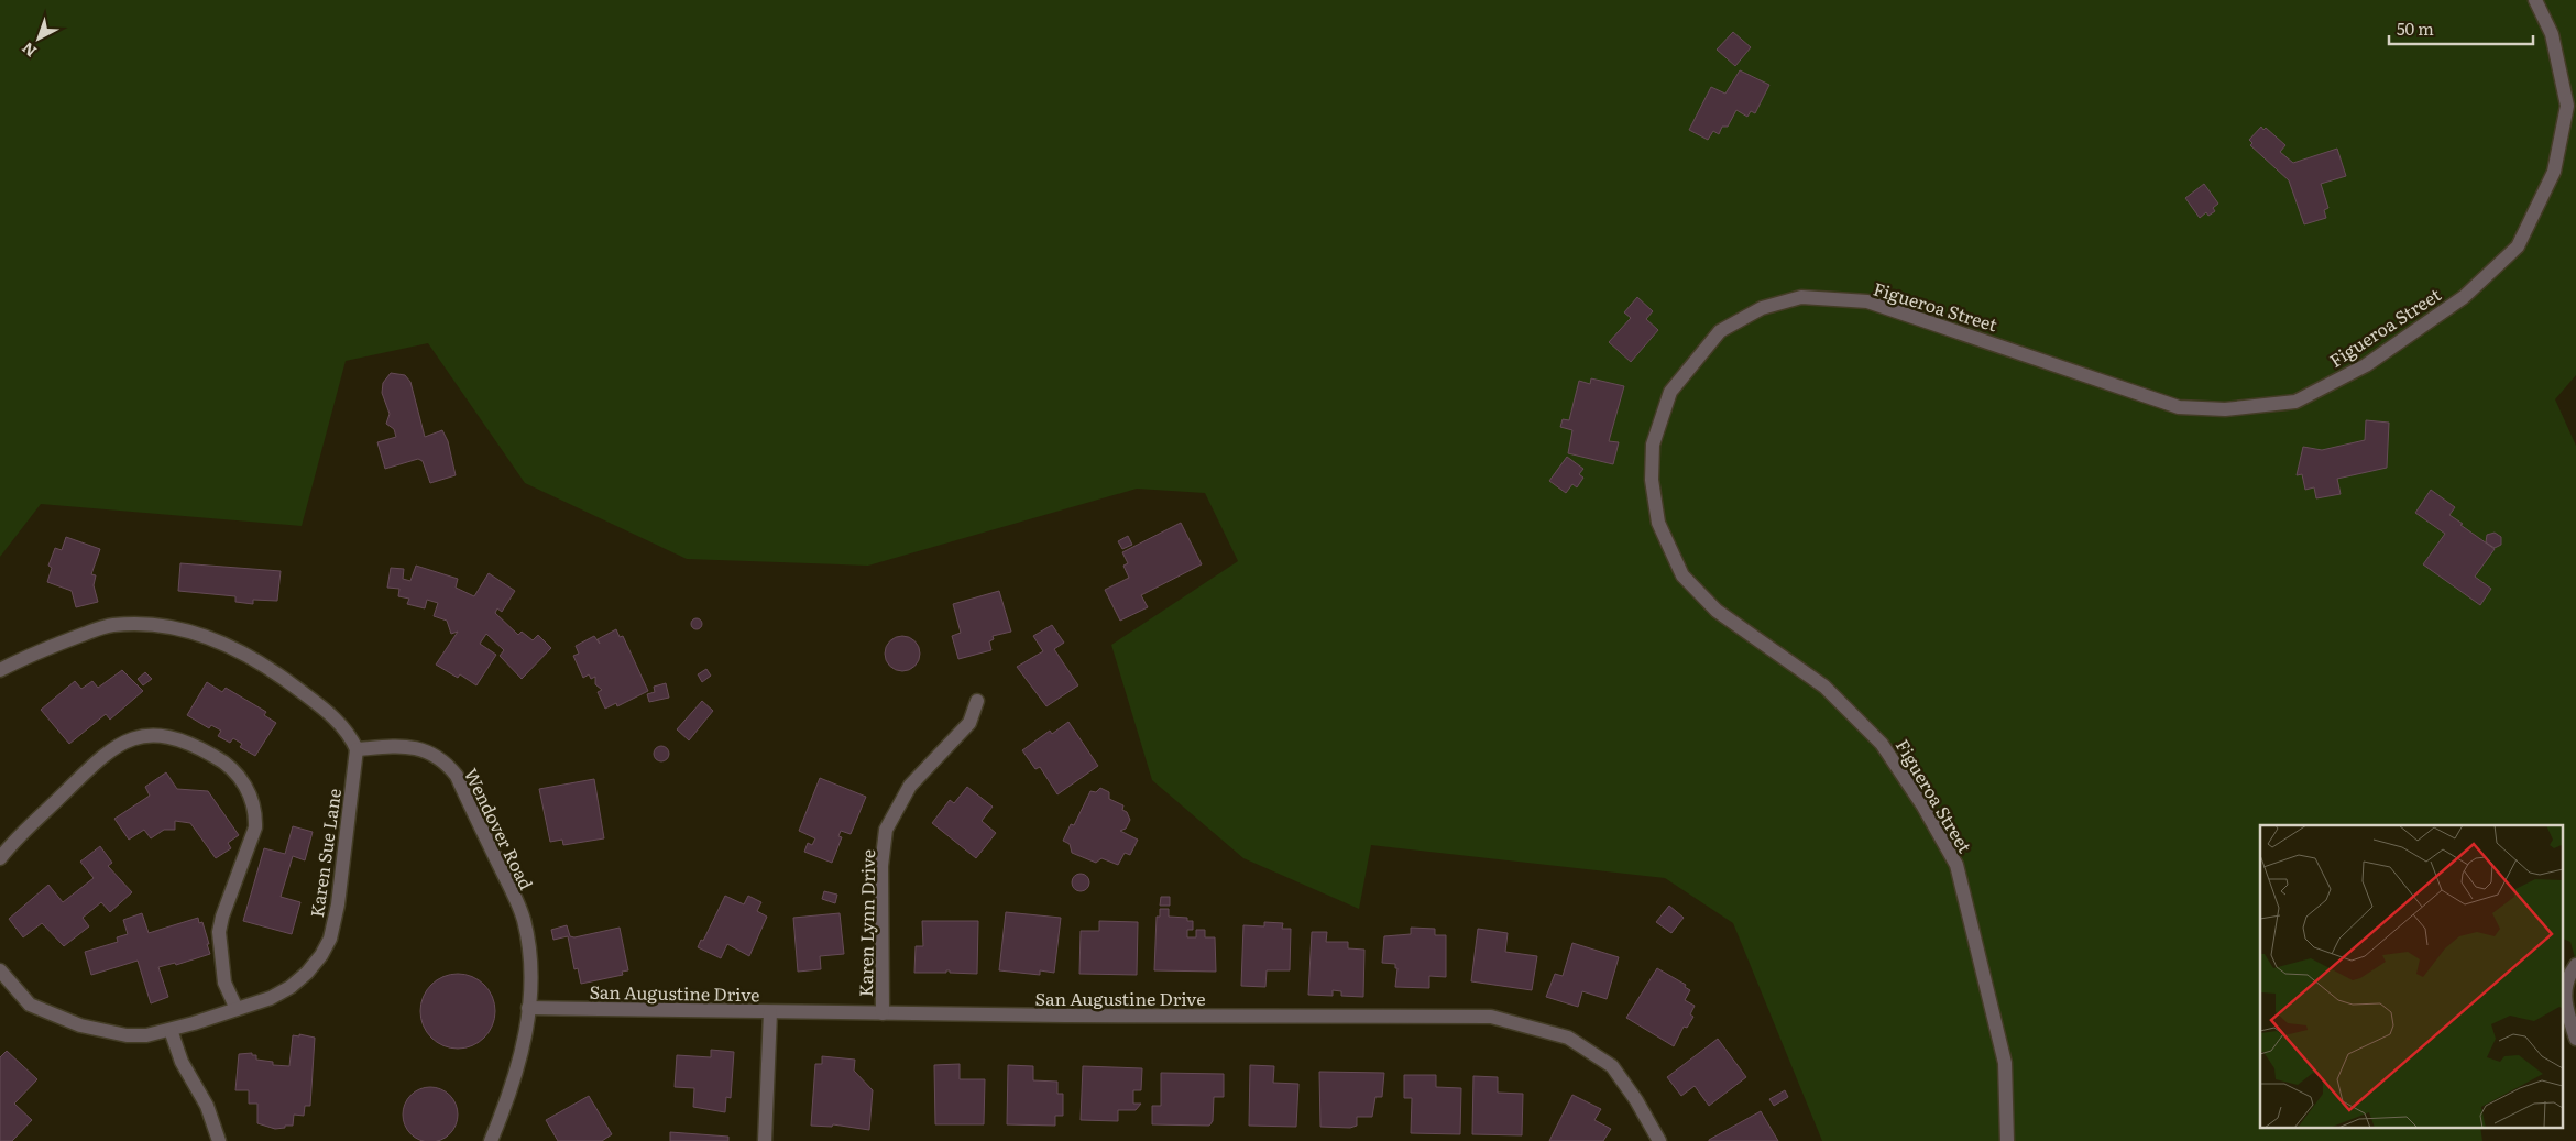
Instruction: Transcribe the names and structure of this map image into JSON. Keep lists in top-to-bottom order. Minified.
{"streets":{"street":["Figueroa Street","Wendover Road","Karen Sue Lane","Karen Lynn Drive","San Augustine Drive"]},"crossings":[["Wendover Road","Karen Sue Lane"],["Wendover Road","San Augustine Drive"],["Karen Lynn Drive","San Augustine Drive"]],"scale_bar":"50 m","north":"bottom left"}
